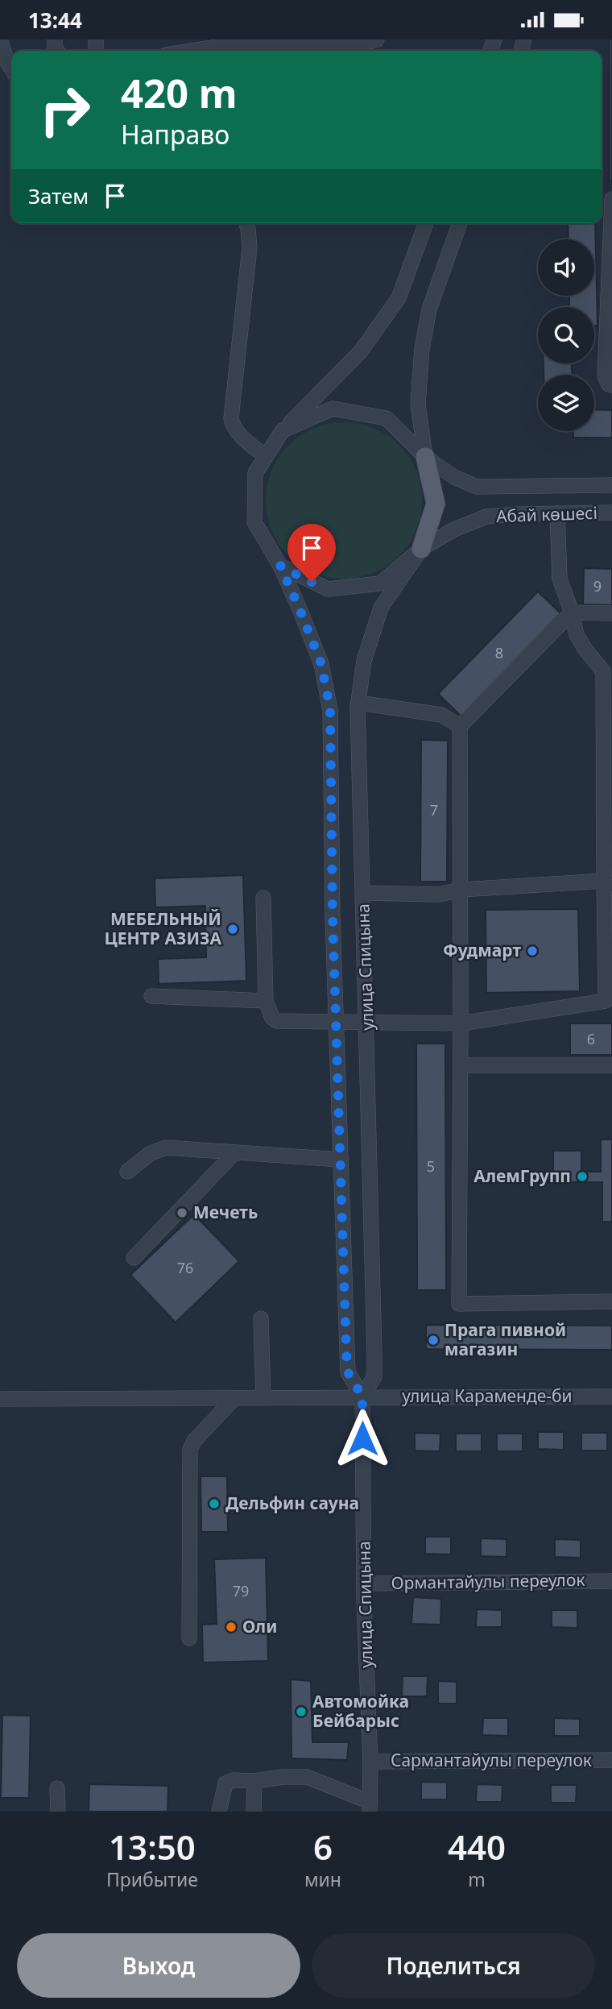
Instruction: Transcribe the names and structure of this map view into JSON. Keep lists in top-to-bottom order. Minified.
{"streets":{"street":["Абай көшесі","улица Спицына","улица Караменде-би","Ормантайулы переулок","Сармантайулы переулок"]},"crossings":[["Абай көшесі","улица Спицына"],["улица Спицына","улица Караменде-би"],["улица Спицына","Ормантайулы переулок"],["улица Спицына","Сармантайулы переулок"]],"places":["МЕБЕЛЬНЫЙ ЦЕНТР АЗИЗА","Фудмарт","АлемГрупп","Мечеть","Прага пивной магазин","Дельфин сауна","Оли","Автомойка Бейбарыс"],"house_numbers":["9","8","7","6","5","76","79"],"page":{"status":"13:44","turn":["420 m","Направо"],"then":"Затем","eta":["13:50","Прибытие","6","мин","440","m"],"buttons":["Выход","Поделиться"]}}
